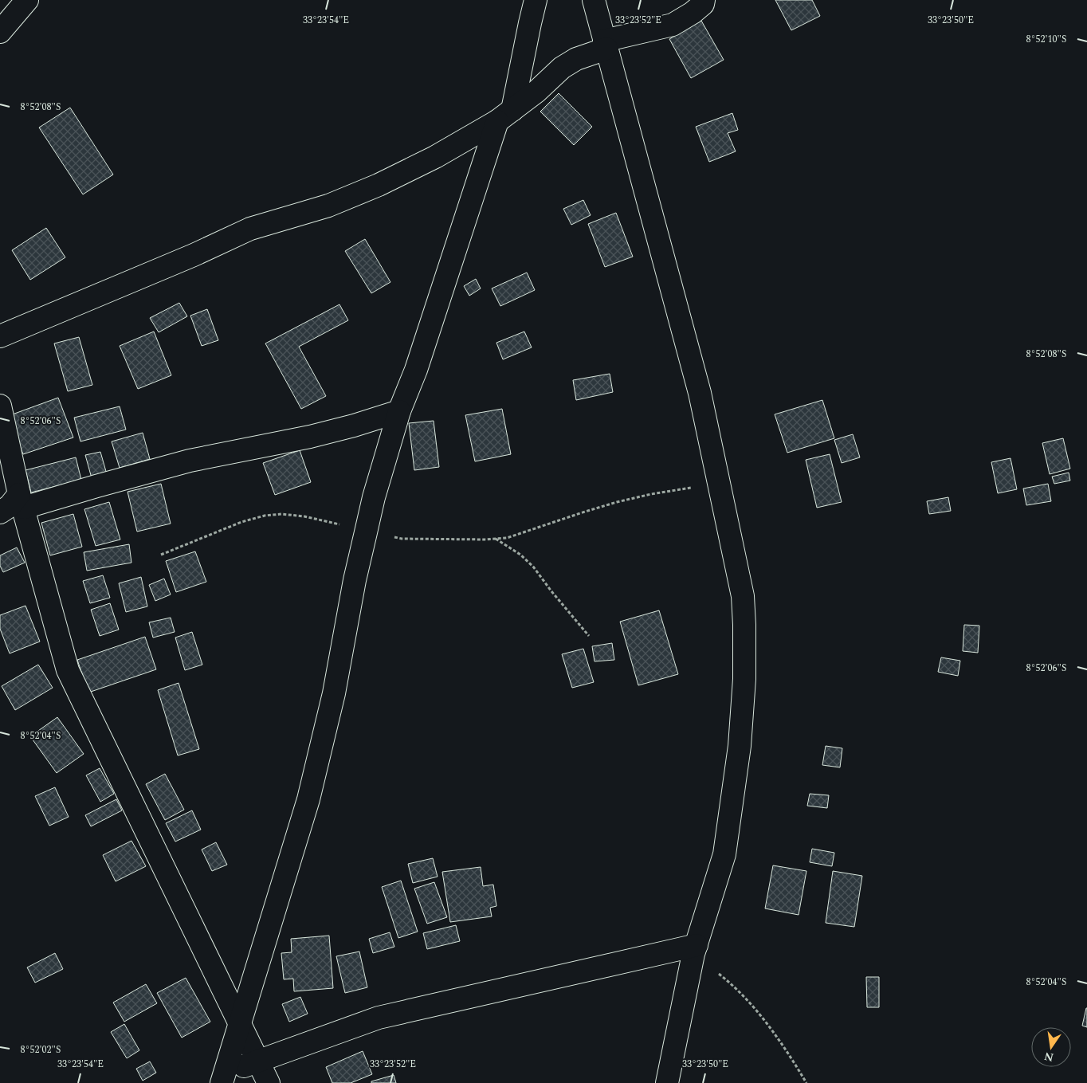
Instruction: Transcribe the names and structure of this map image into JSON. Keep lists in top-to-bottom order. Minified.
{"north":"bottom","coordinates":["33°23'54\"E","33°23'52\"E","33°23'50\"E","8°52'10\"S","8°52'08\"S","8°52'06\"S","8°52'04\"S","8°52'02\"S"]}
